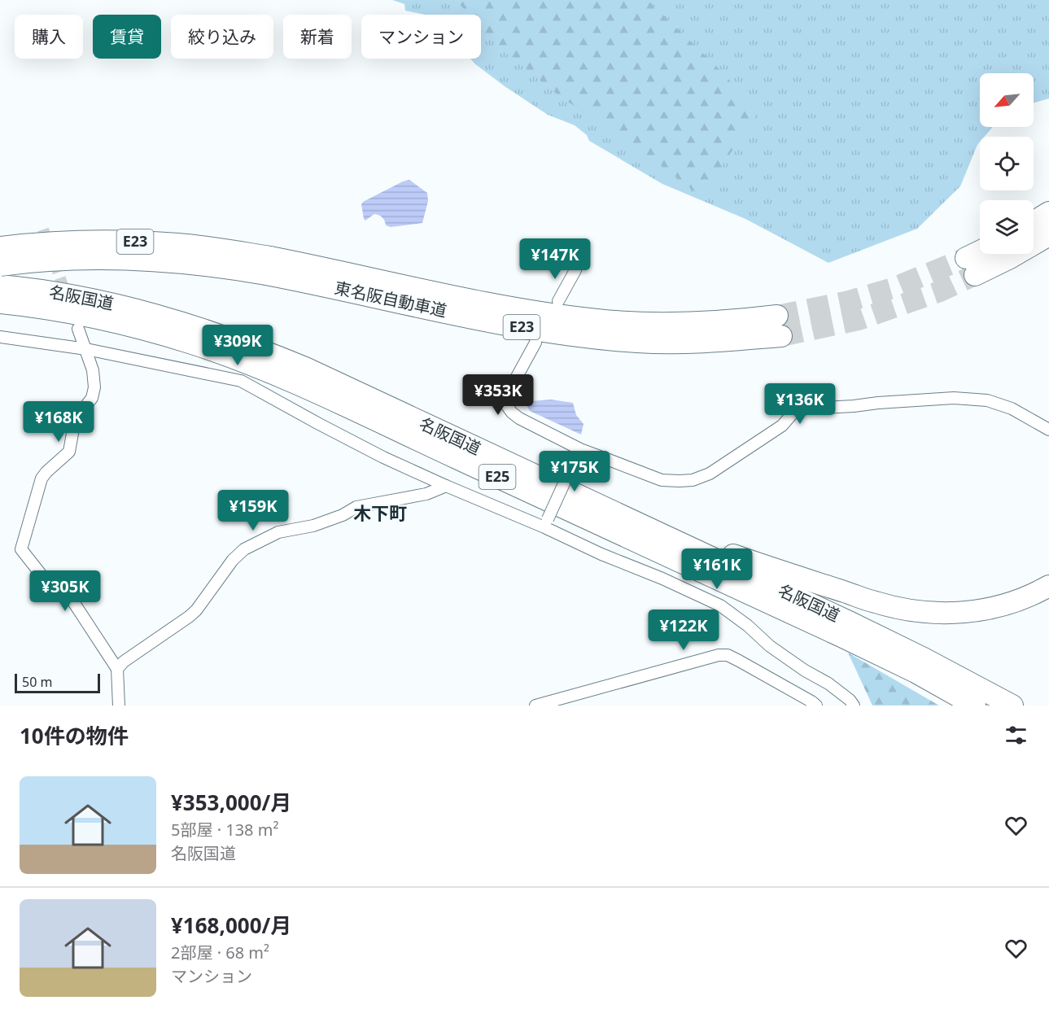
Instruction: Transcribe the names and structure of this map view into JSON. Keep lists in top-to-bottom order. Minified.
{"streets":{"highway":["E23","名阪国道","東名阪自動車道","E25"]},"districts":["木下町"],"scale_bar":"50 m","north":"bottom left","page":{"chip":["購入","賃貸","絞り込み","新着","マンション"],"price":["¥147K","¥309K","¥353K","¥136K","¥168K","¥175K","¥159K","¥161K","¥305K","¥122K"],"scale":"50 m","heading":"10件の物件","list":[{"name":"¥353,000/月","note":"5部屋 · 138 m² · 名阪国道"},{"name":"¥168,000/月","note":"2部屋 · 68 m² · マンション"}]}}
